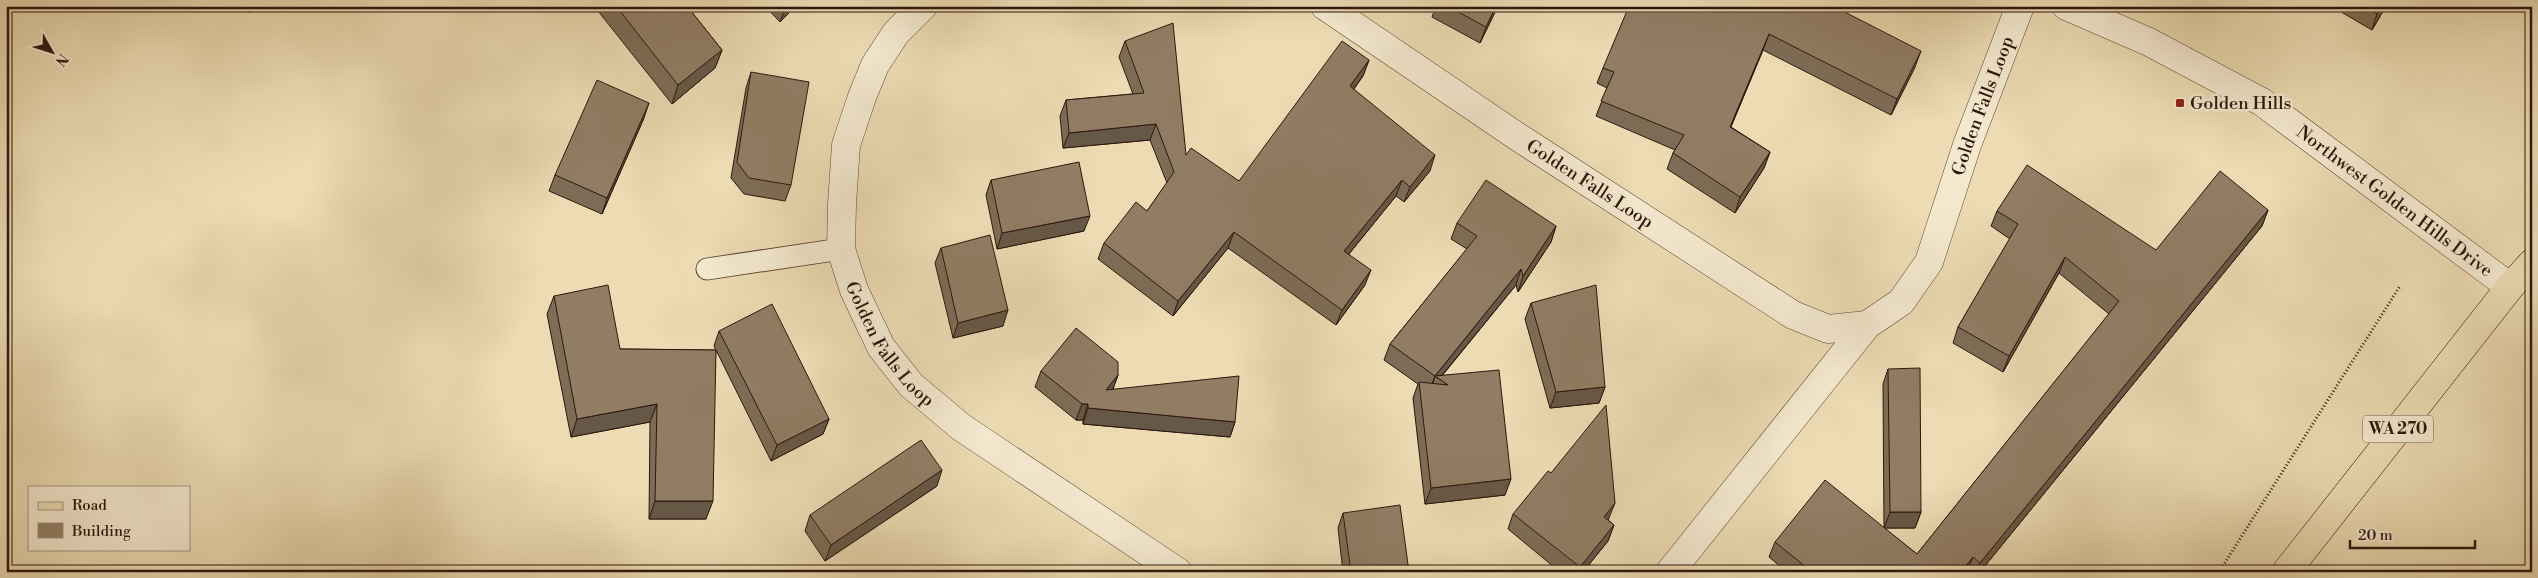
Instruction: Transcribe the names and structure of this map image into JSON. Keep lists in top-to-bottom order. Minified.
{"streets":{"main road":["WA 270"],"street":["Golden Falls Loop","Northwest Golden Hills Drive"]},"crossings":[["Northwest Golden Hills Drive","WA 270"]],"places":{"transit":["Golden Hills"]},"legend":["Road","Building"],"scale_bar":"20 m","north":"bottom right"}
